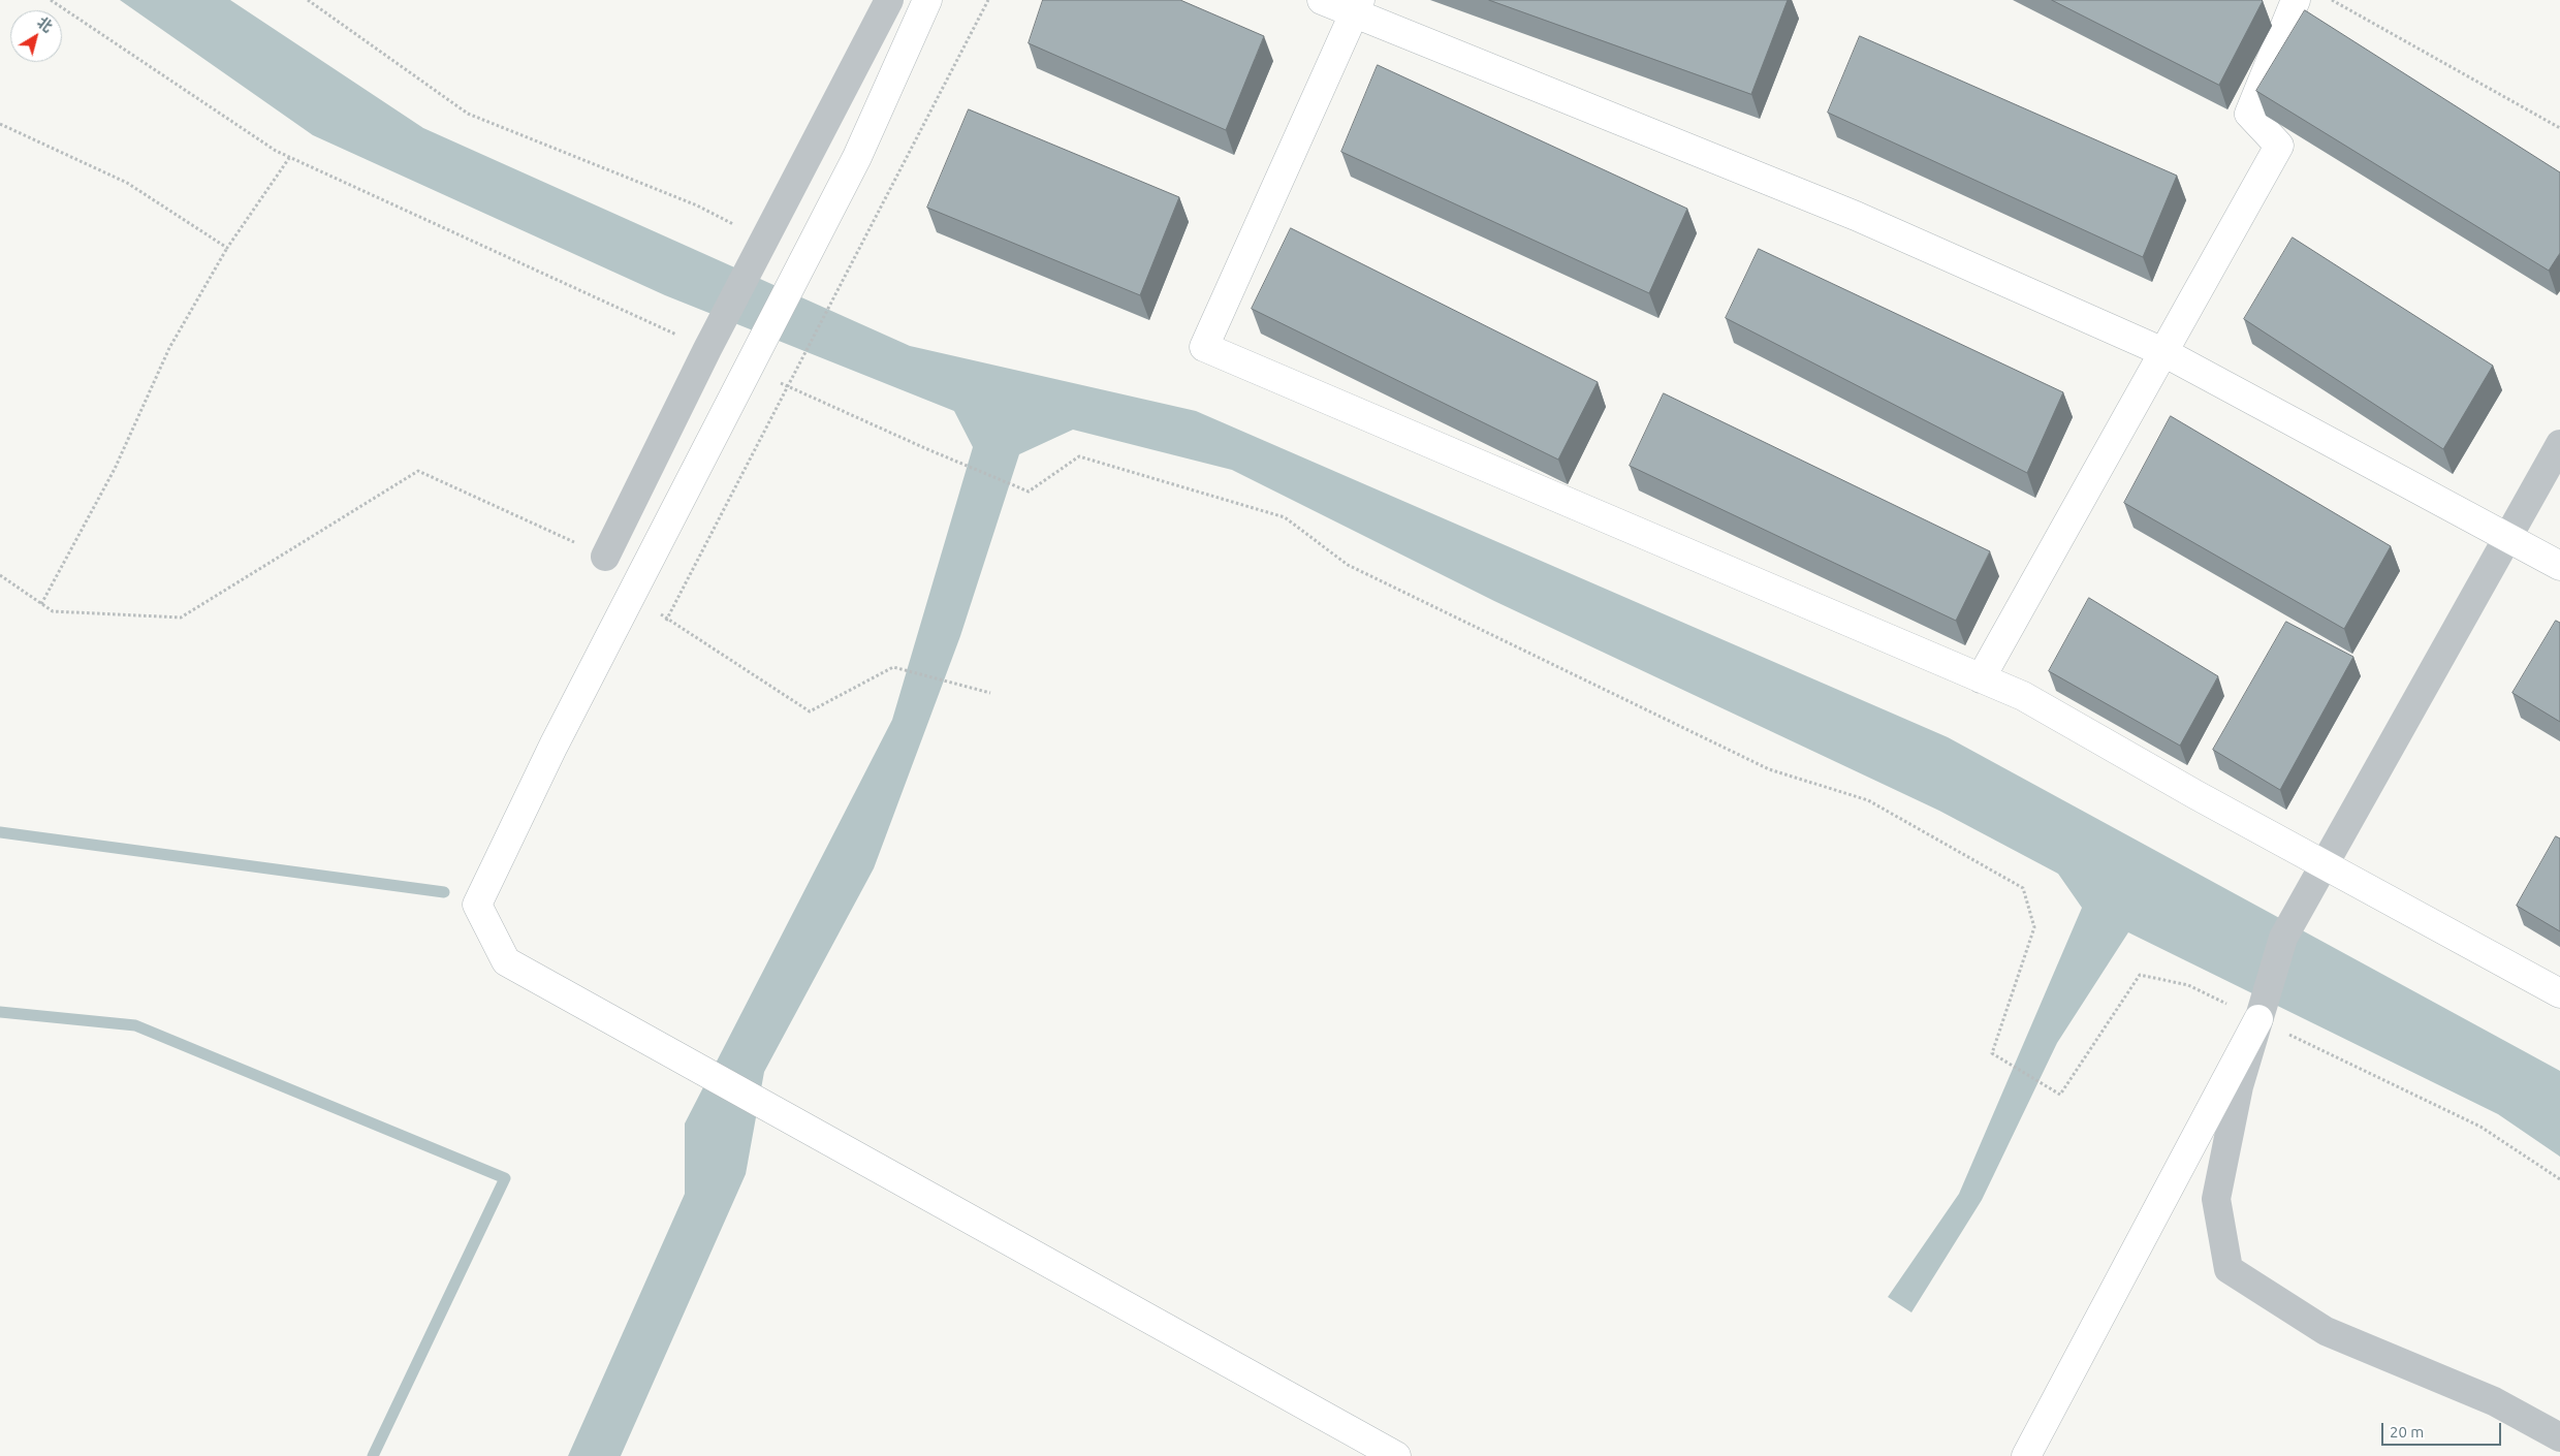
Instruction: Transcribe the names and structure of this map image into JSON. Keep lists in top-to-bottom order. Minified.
{"scale_bar":"20 m","north":"top right"}
